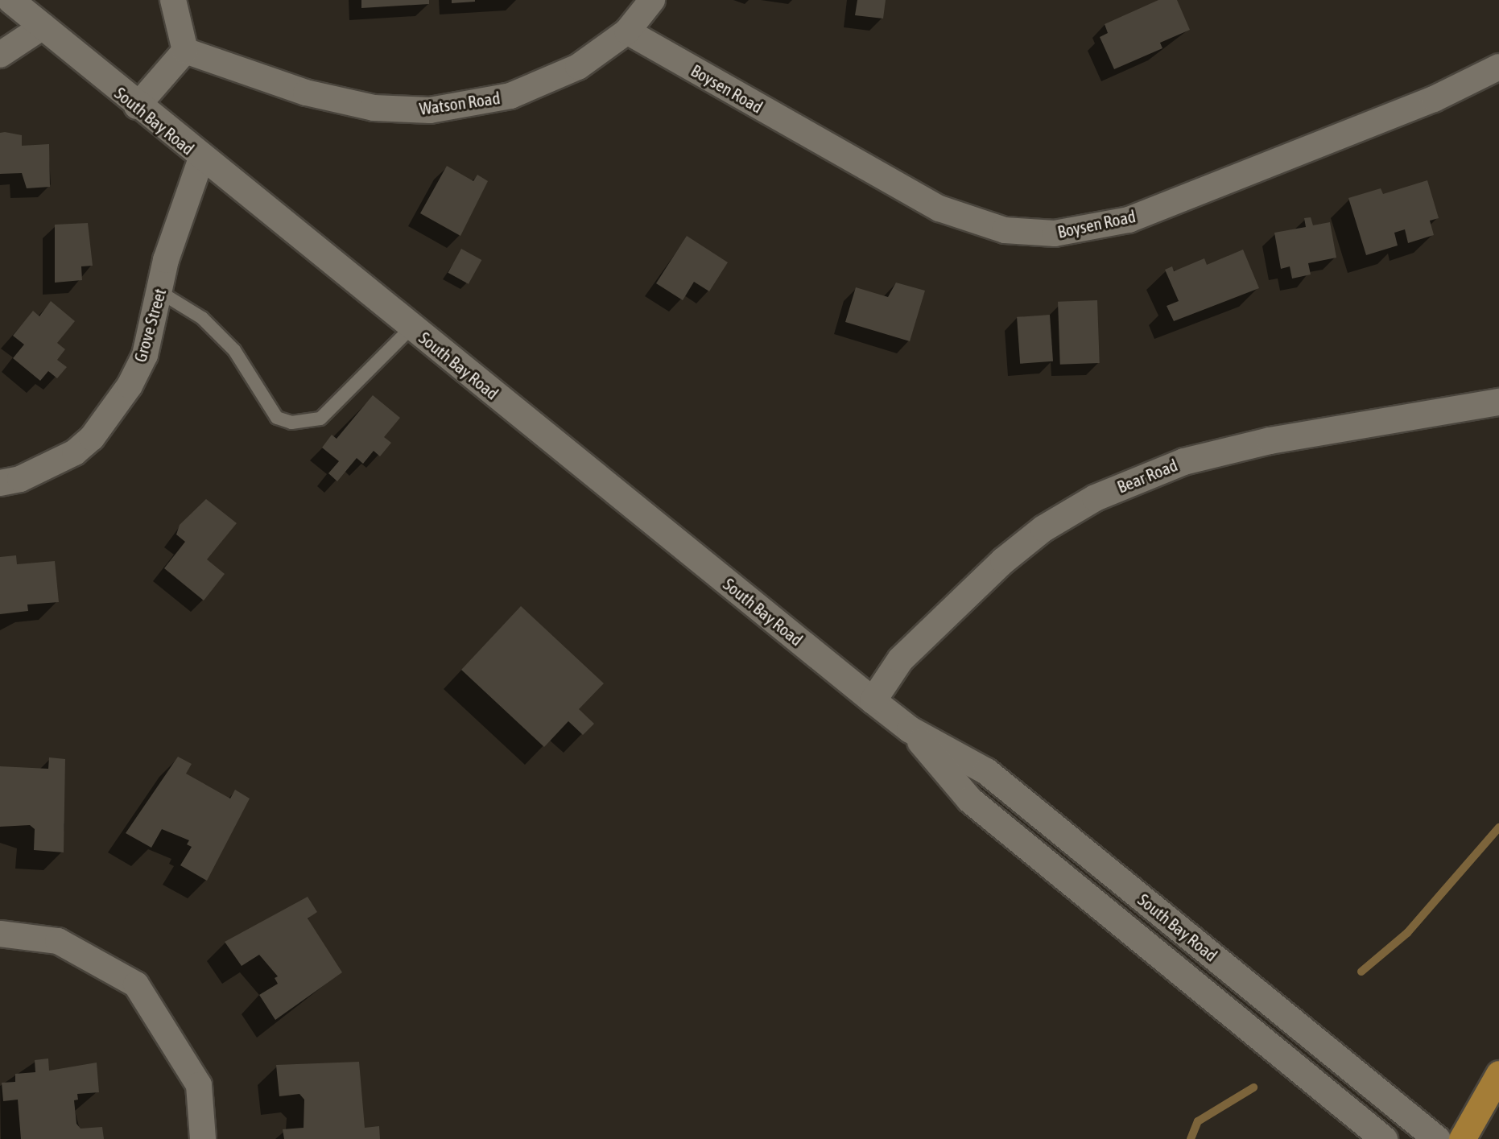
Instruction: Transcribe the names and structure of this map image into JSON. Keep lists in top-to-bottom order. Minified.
{"streets":{"street":["Boysen Road","Watson Road","South Bay Road","Grove Street","Bear Road"]},"crossings":[["Boysen Road","Watson Road"],["South Bay Road","Grove Street"],["South Bay Road","Bear Road"]]}
